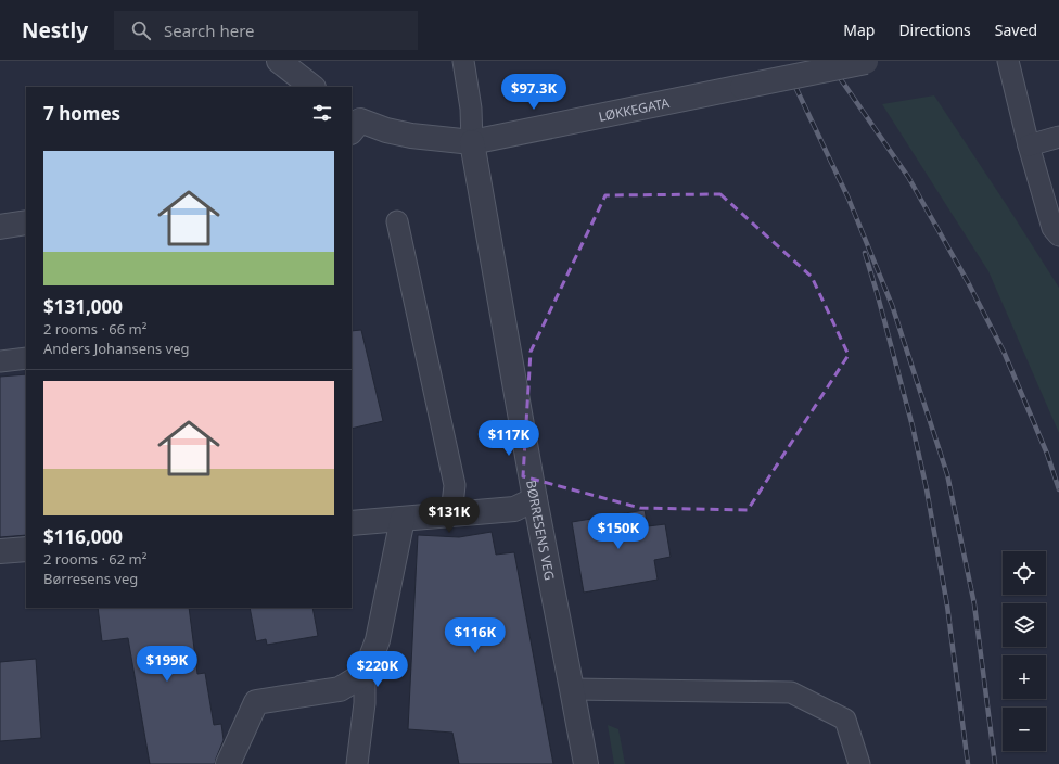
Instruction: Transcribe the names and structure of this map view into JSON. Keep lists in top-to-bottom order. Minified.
{"streets":{"street":["LØKKEGATA","BØRRESENS VEG"]},"crossings":[["LØKKEGATA","BØRRESENS VEG"]],"page":{"header":"Nestly","search":"Search here","nav":["Map","Directions","Saved"],"price":["$97.3K","$117K","$131K","$150K","$116K","$199K","$220K"],"heading":"7 homes","list":[{"name":"$131,000","note":"2 rooms · 66 m² · Anders Johansens veg"},{"name":"$116,000","note":"2 rooms · 62 m² · Børresens veg"}],"map_buttons":["+","−"]}}
